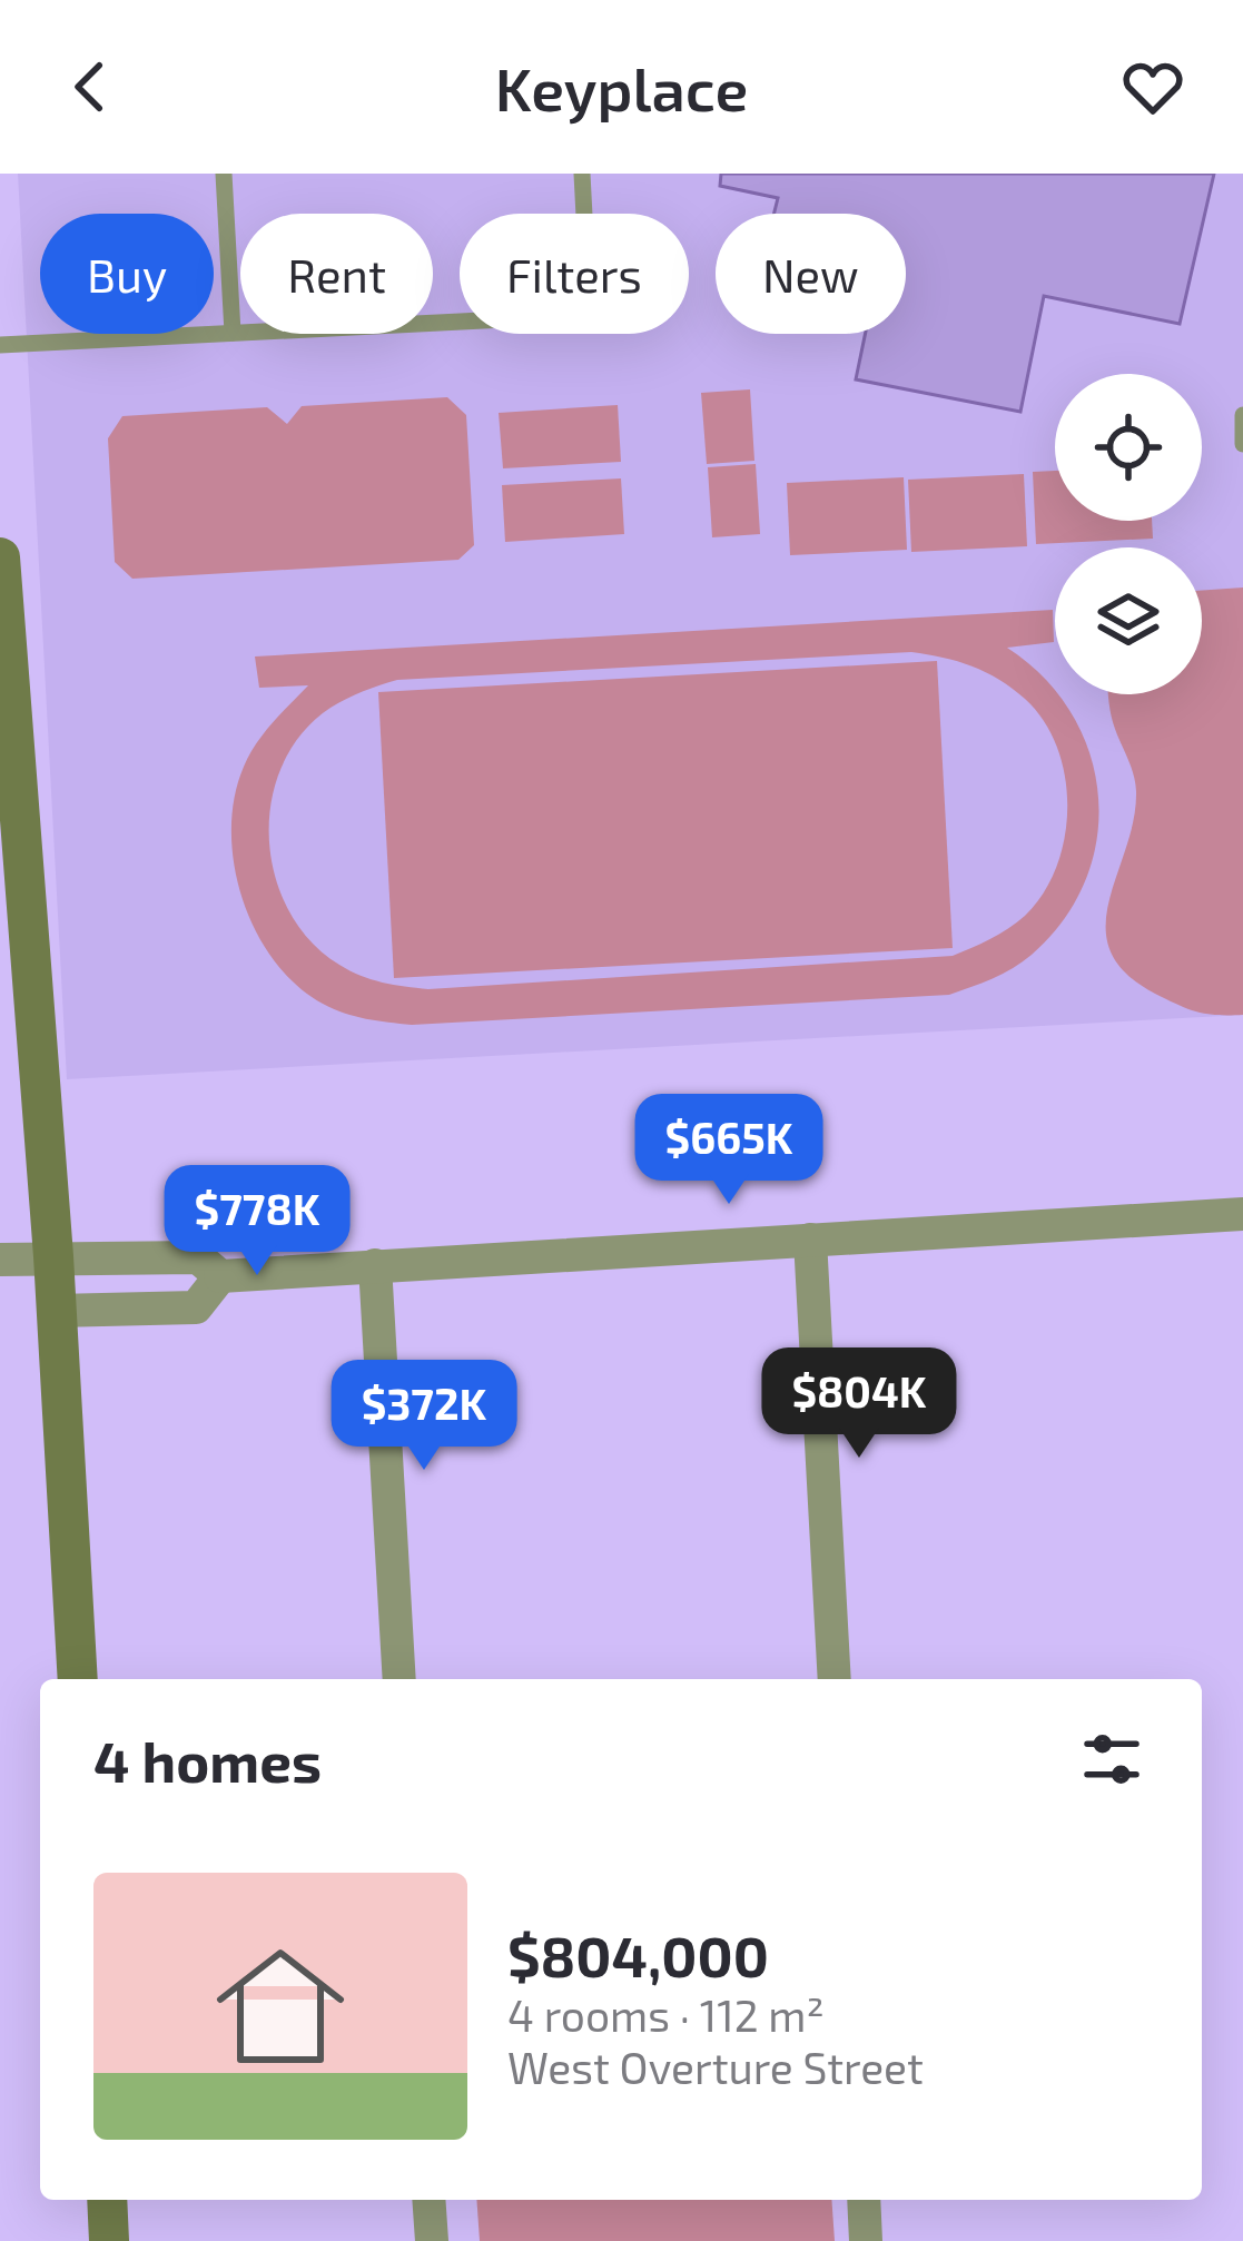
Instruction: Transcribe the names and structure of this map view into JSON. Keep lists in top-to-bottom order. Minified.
{"page":{"header":"Keyplace","chip":["Buy","Rent","Filters","New"],"price":["$665K","$778K","$804K","$372K"],"heading":"4 homes","list":[{"name":"$804,000","note":"4 rooms · 112 m² · West Overture Street"}]}}
